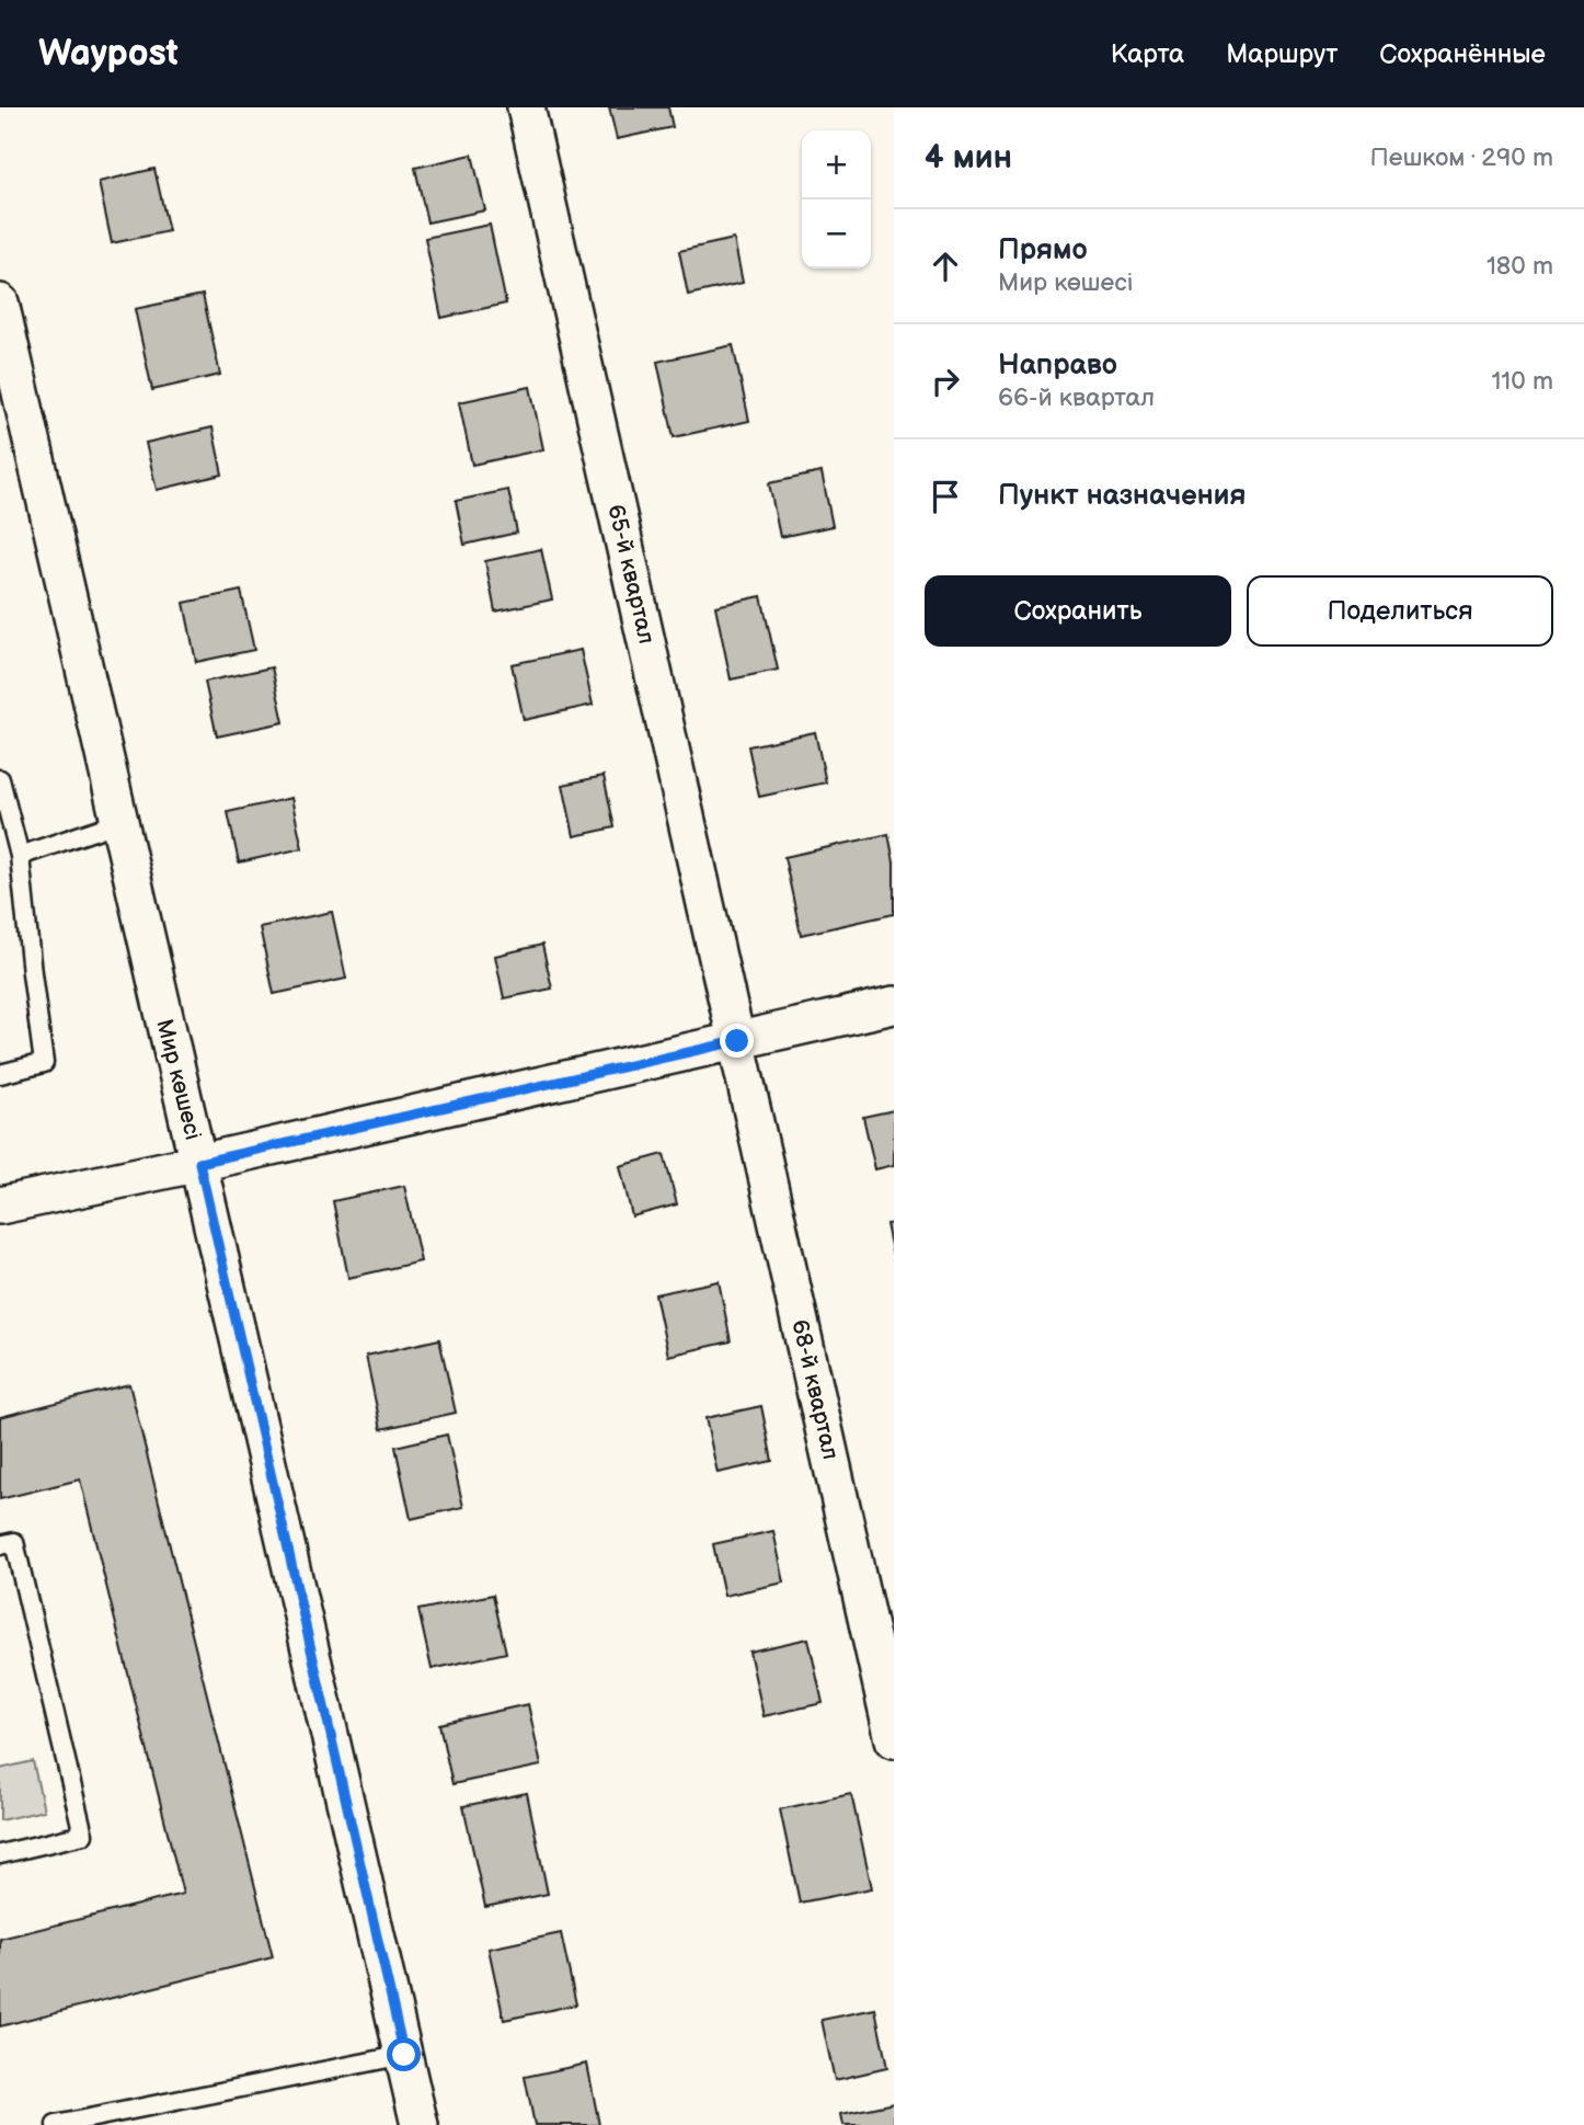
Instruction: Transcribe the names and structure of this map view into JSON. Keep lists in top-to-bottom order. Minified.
{"streets":{"street":["65-й квартал","Мир көшесі","68-й квартал"]},"crossings":[["65-й квартал","68-й квартал"]],"page":{"header":"Waypost","nav":["Карта","Маршрут","Сохранённые"],"heading":["4 мин","Пешком · 290 m"],"map_buttons":["+","−"],"list":[["Прямо","Мир көшесі","180 m"],["Направо","66-й квартал","110 m"],"Пункт назначения"],"buttons":["Сохранить","Поделиться"]}}
